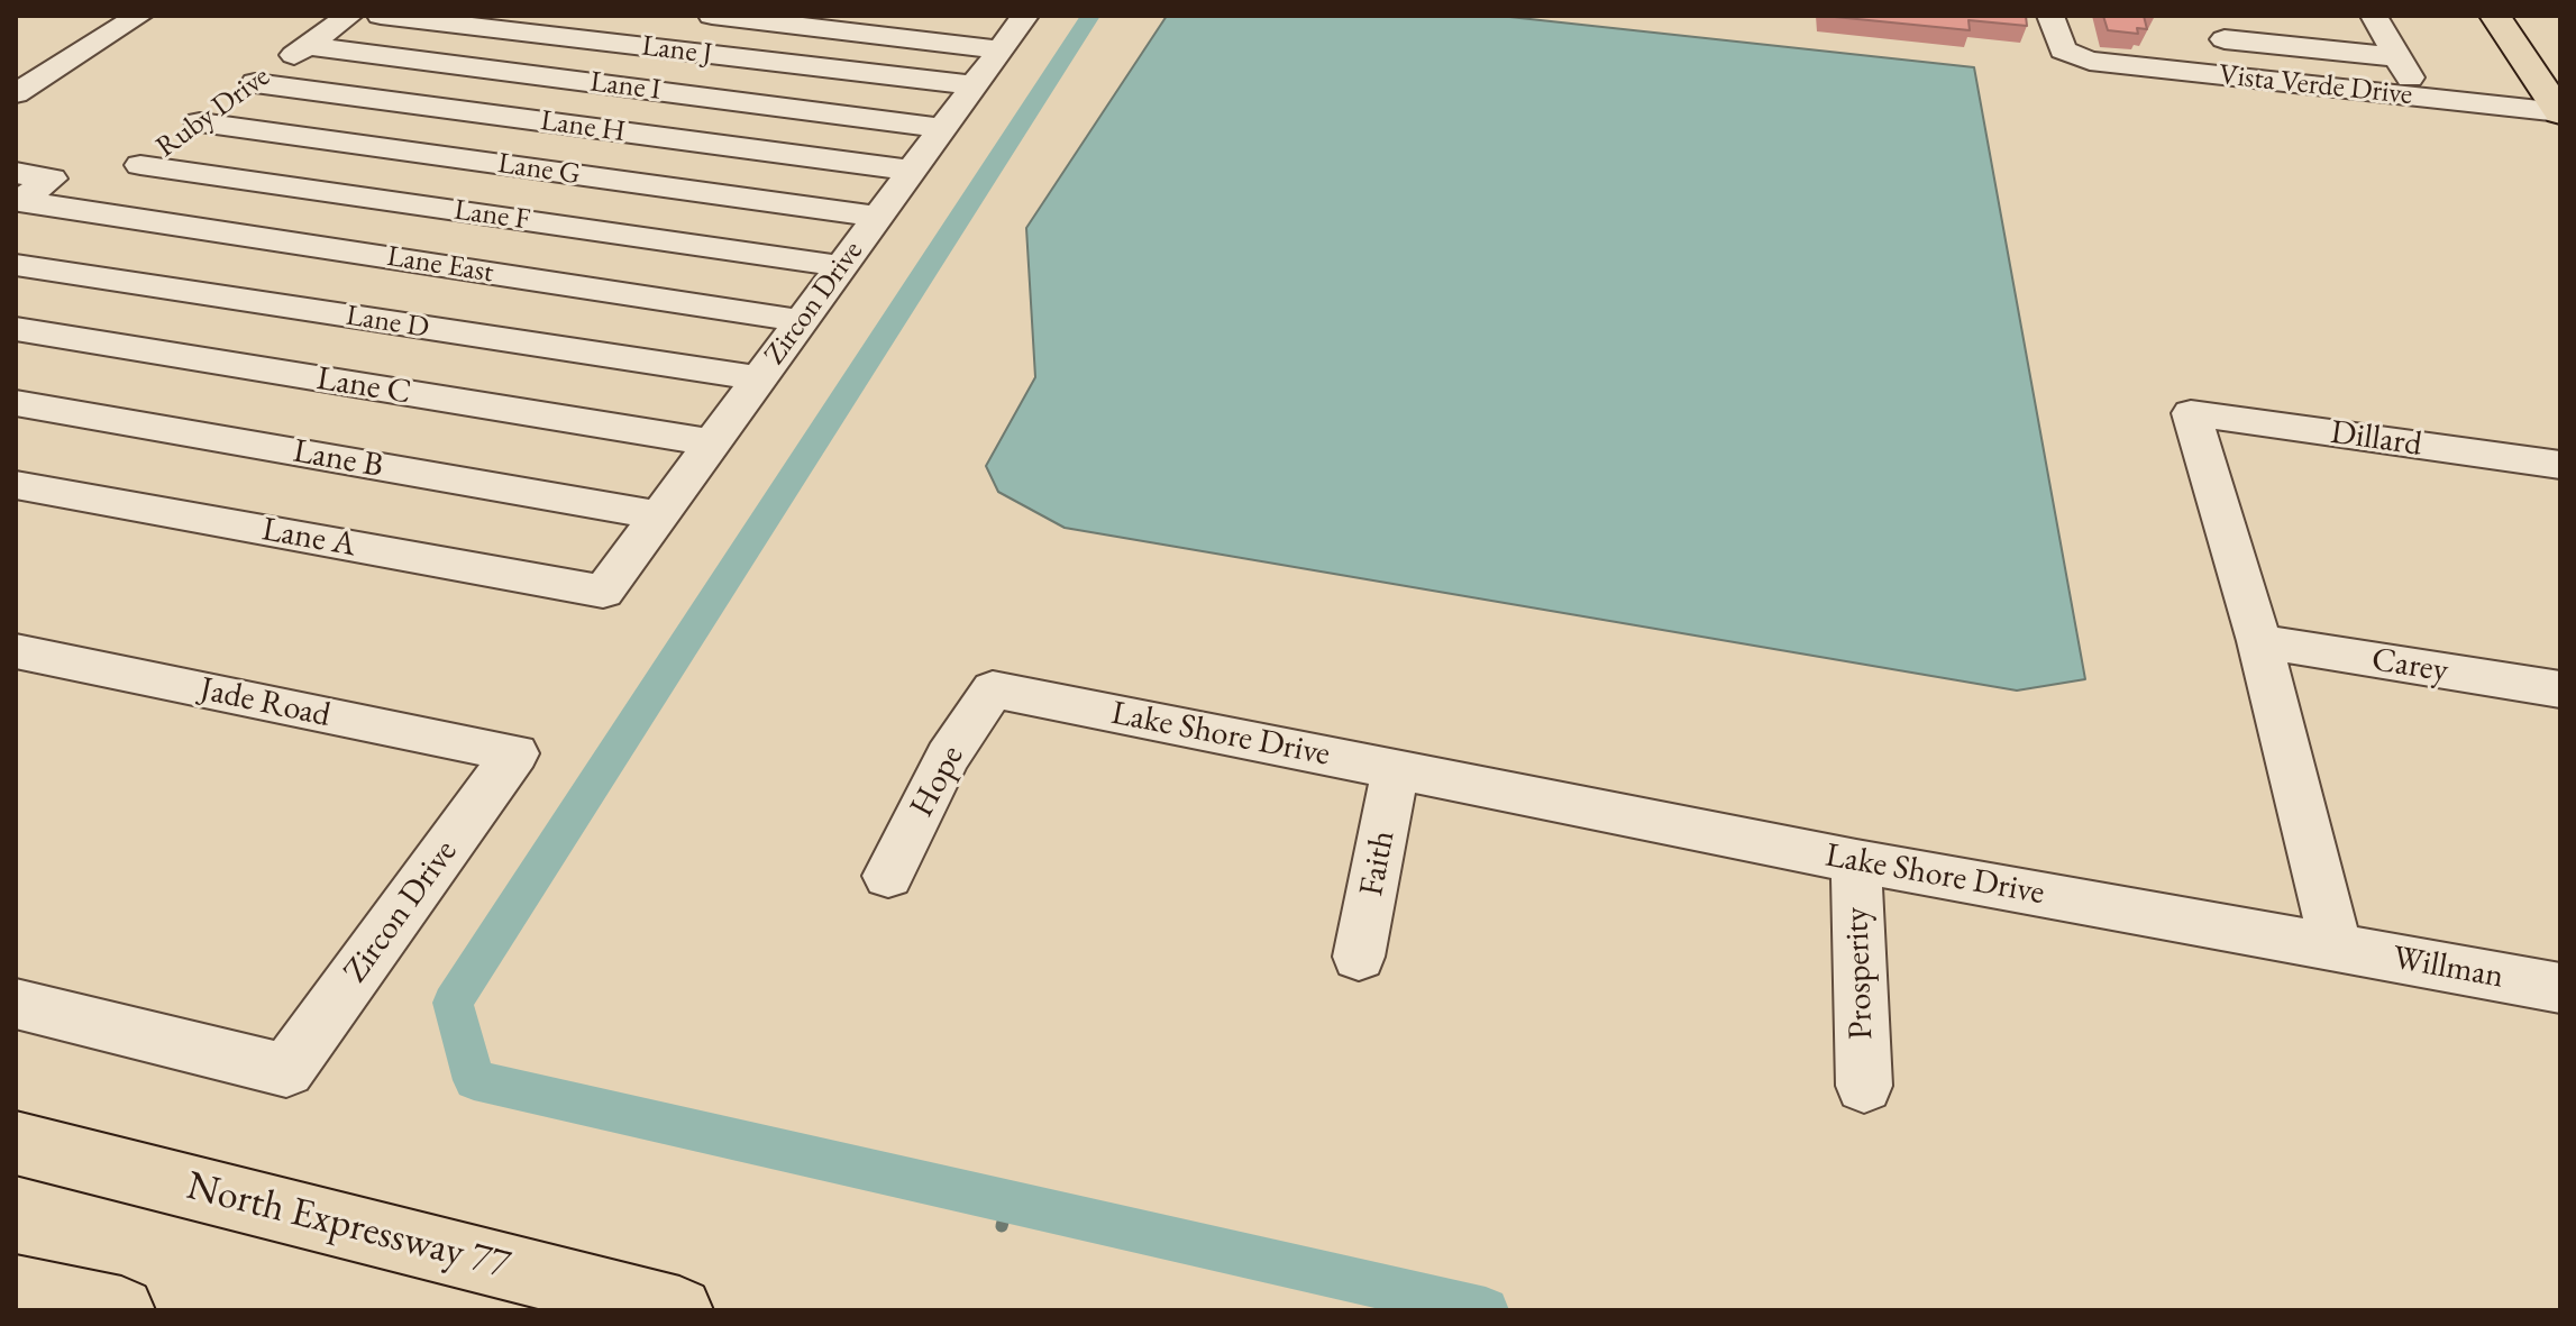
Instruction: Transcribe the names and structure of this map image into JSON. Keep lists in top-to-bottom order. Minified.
{"streets":{"main road":["North Expressway 77"],"street":["Lane J","Vista Verde Drive","Lane I","Ruby Drive","Lane H","Lane G","Lane F","Lane East","Zircon Drive","Lane D","Lane C","Dillard","Lane B","Lane A","Carey","Jade Road","Lake Shore Drive","Hope","Faith","Willman","Prosperity"]},"crossings":[["Lane J","Zircon Drive"],["Lane I","Ruby Drive"],["Lane I","Zircon Drive"],["Ruby Drive","Lane H"],["Ruby Drive","Lane G"],["Ruby Drive","Lane F"],["Ruby Drive","Lane East"],["Lane H","Zircon Drive"],["Lane G","Zircon Drive"],["Lane F","Zircon Drive"],["Lane East","Zircon Drive"],["Zircon Drive","Lane D"],["Zircon Drive","Lane C"],["Zircon Drive","Lane B"],["Zircon Drive","Lane A"],["Zircon Drive","Jade Road"],["Dillard","Carey"],["Lake Shore Drive","Hope"],["Lake Shore Drive","Faith"],["Lake Shore Drive","Willman"],["Lake Shore Drive","Prosperity"]]}
